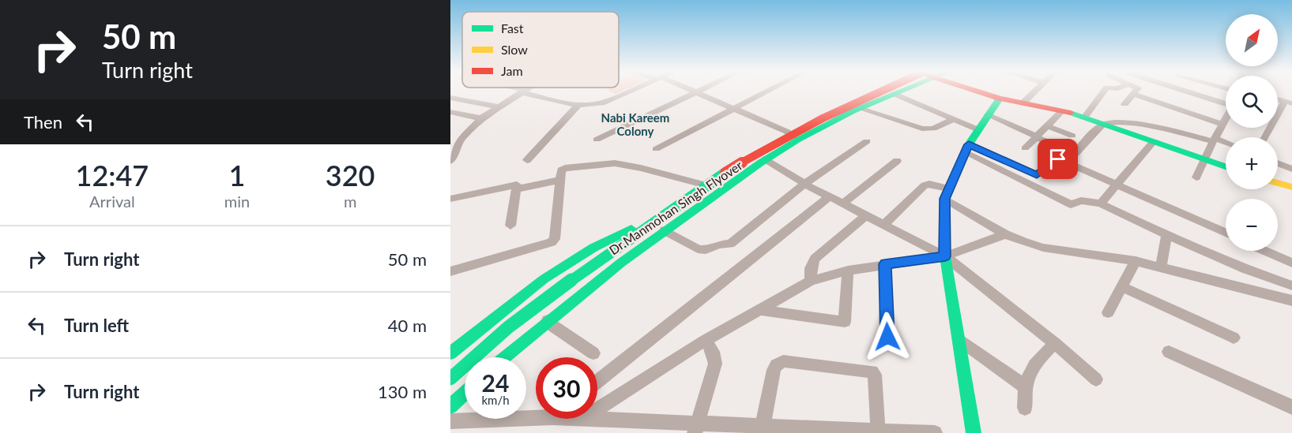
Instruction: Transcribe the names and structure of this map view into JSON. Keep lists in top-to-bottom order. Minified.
{"streets":{"main road":["Dr.Manmohan Singh Flyover"]},"districts":["Nabi Kareem Colony"],"legend":["Fast","Slow","Jam"],"north":"top right","page":{"turn":["50 m","Turn right"],"map_buttons":["+","−"],"then":"Then","eta":["12:47","Arrival","1","min","320","m"],"list":[{"name":"Turn right","value":"50 m"},{"name":"Turn left","value":"40 m"},{"name":"Turn right","value":"130 m"}],"speed":"24 km/h","limit":"30"}}
